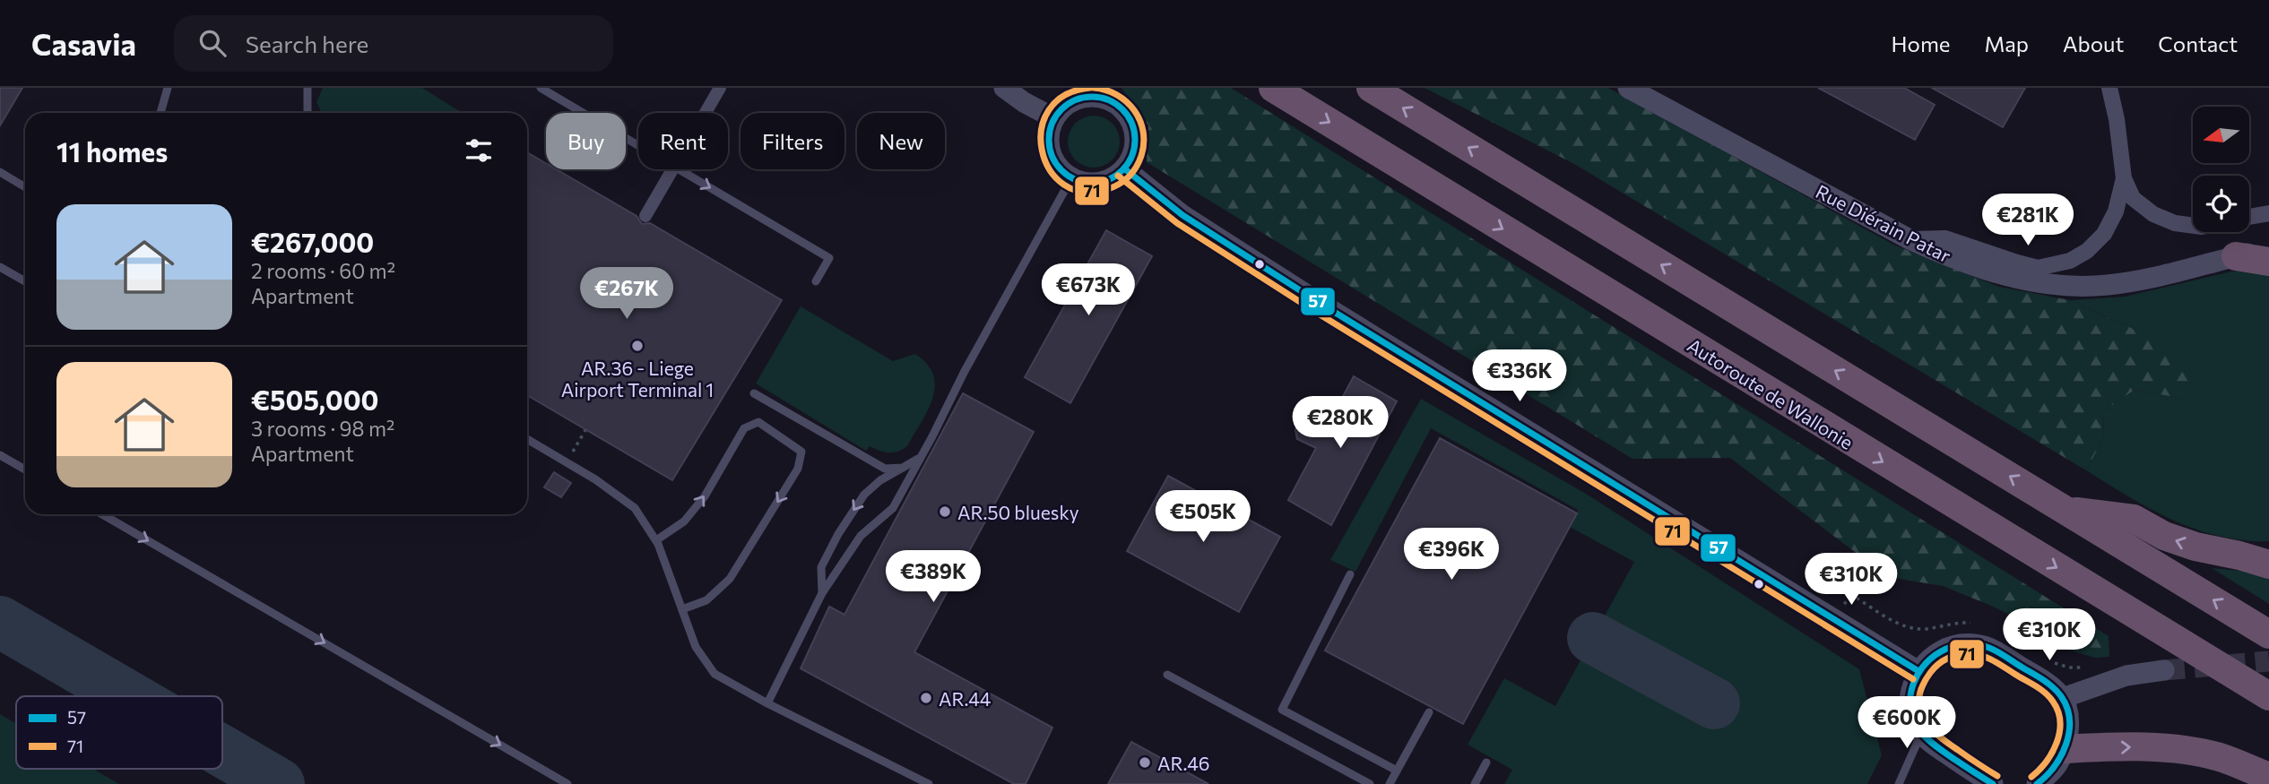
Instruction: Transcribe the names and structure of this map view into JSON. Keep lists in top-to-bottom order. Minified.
{"streets":{"highway":["Autoroute de Wallonie"],"street":["Rue Diérain Patar"]},"places":["AR.36 - Liege Airport Terminal 1","AR.50 bluesky","AR.44","AR.46"],"lines":["transit line 71","transit line 57"],"legend":["57","71"],"north":"left","page":{"header":"Casavia","search":"Search here","nav":["Home","Map","About","Contact"],"chip":["Buy","Rent","Filters","New"],"heading":"11 homes","list":[{"name":"€267,000","note":"2 rooms · 60 m² · Apartment"},{"name":"€505,000","note":"3 rooms · 98 m² · Apartment"}],"price":["€281K","€673K","€267K","€336K","€280K","€505K","€396K","€389K","€310K","€310K","€600K"]}}
